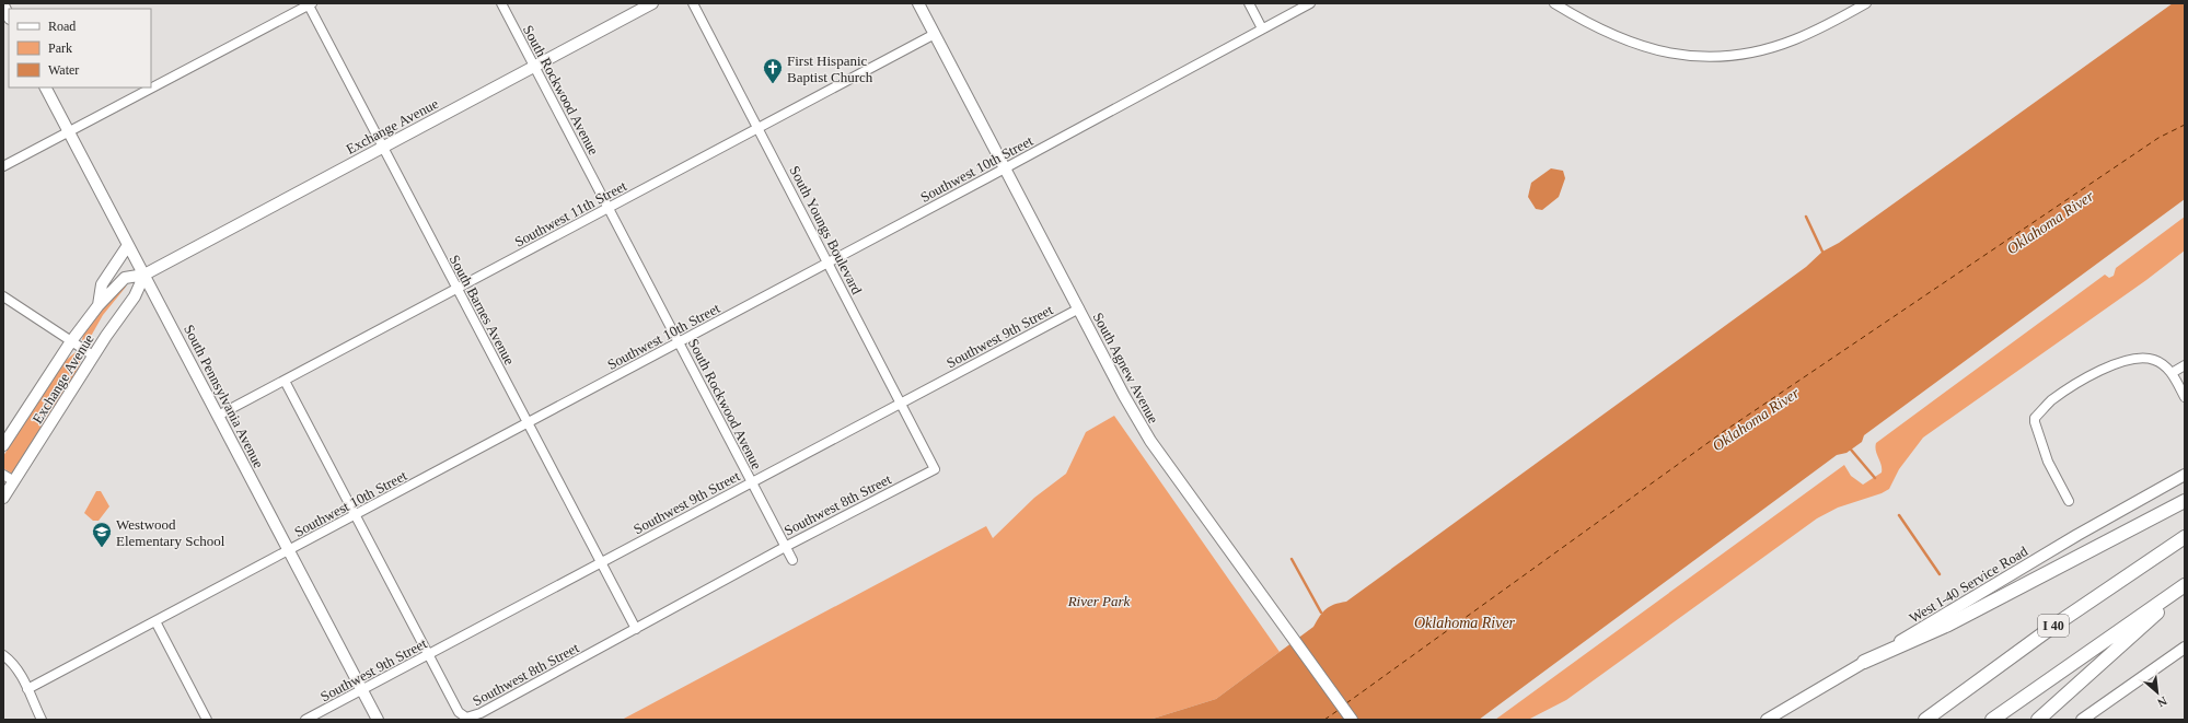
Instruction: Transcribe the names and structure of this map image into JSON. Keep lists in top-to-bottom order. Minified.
{"streets":{"highway":["I 40"],"main road":["Exchange Avenue","South Agnew Avenue","South Pennsylvania Avenue","West I-40 Service Road"],"street":["South Rockwood Avenue","Southwest 10th Street","Southwest 11th Street","South Youngs Boulevard","South Barnes Avenue","Southwest 9th Street","Southwest 8th Street"]},"crossings":[["South Rockwood Avenue","Exchange Avenue"],["South Rockwood Avenue","Southwest 10th Street"],["South Rockwood Avenue","Southwest 11th Street"],["South Rockwood Avenue","Southwest 9th Street"],["South Rockwood Avenue","Southwest 8th Street"],["Exchange Avenue","South Barnes Avenue"],["Exchange Avenue","South Pennsylvania Avenue"],["Southwest 10th Street","South Youngs Boulevard"],["Southwest 10th Street","South Barnes Avenue"],["Southwest 10th Street","South Agnew Avenue"],["Southwest 10th Street","South Pennsylvania Avenue"],["Southwest 10th Street","Southwest 8th Street"],["Southwest 11th Street","South Youngs Boulevard"],["Southwest 11th Street","South Barnes Avenue"],["Southwest 11th Street","South Agnew Avenue"],["Southwest 11th Street","South Pennsylvania Avenue"],["Southwest 11th Street","Southwest 8th Street"],["South Youngs Boulevard","Southwest 9th Street"],["South Youngs Boulevard","Southwest 8th Street"],["South Barnes Avenue","Southwest 9th Street"],["South Barnes Avenue","Southwest 8th Street"],["Southwest 9th Street","South Agnew Avenue"],["Southwest 9th Street","South Pennsylvania Avenue"],["Southwest 9th Street","Southwest 8th Street"]],"water":["Oklahoma River"],"parks":["River Park"],"places":{"church":["First Hispanic Baptist Church"],"school or university":["Westwood Elementary School"]},"legend":["Road","Park","Water"],"north":"bottom right"}
